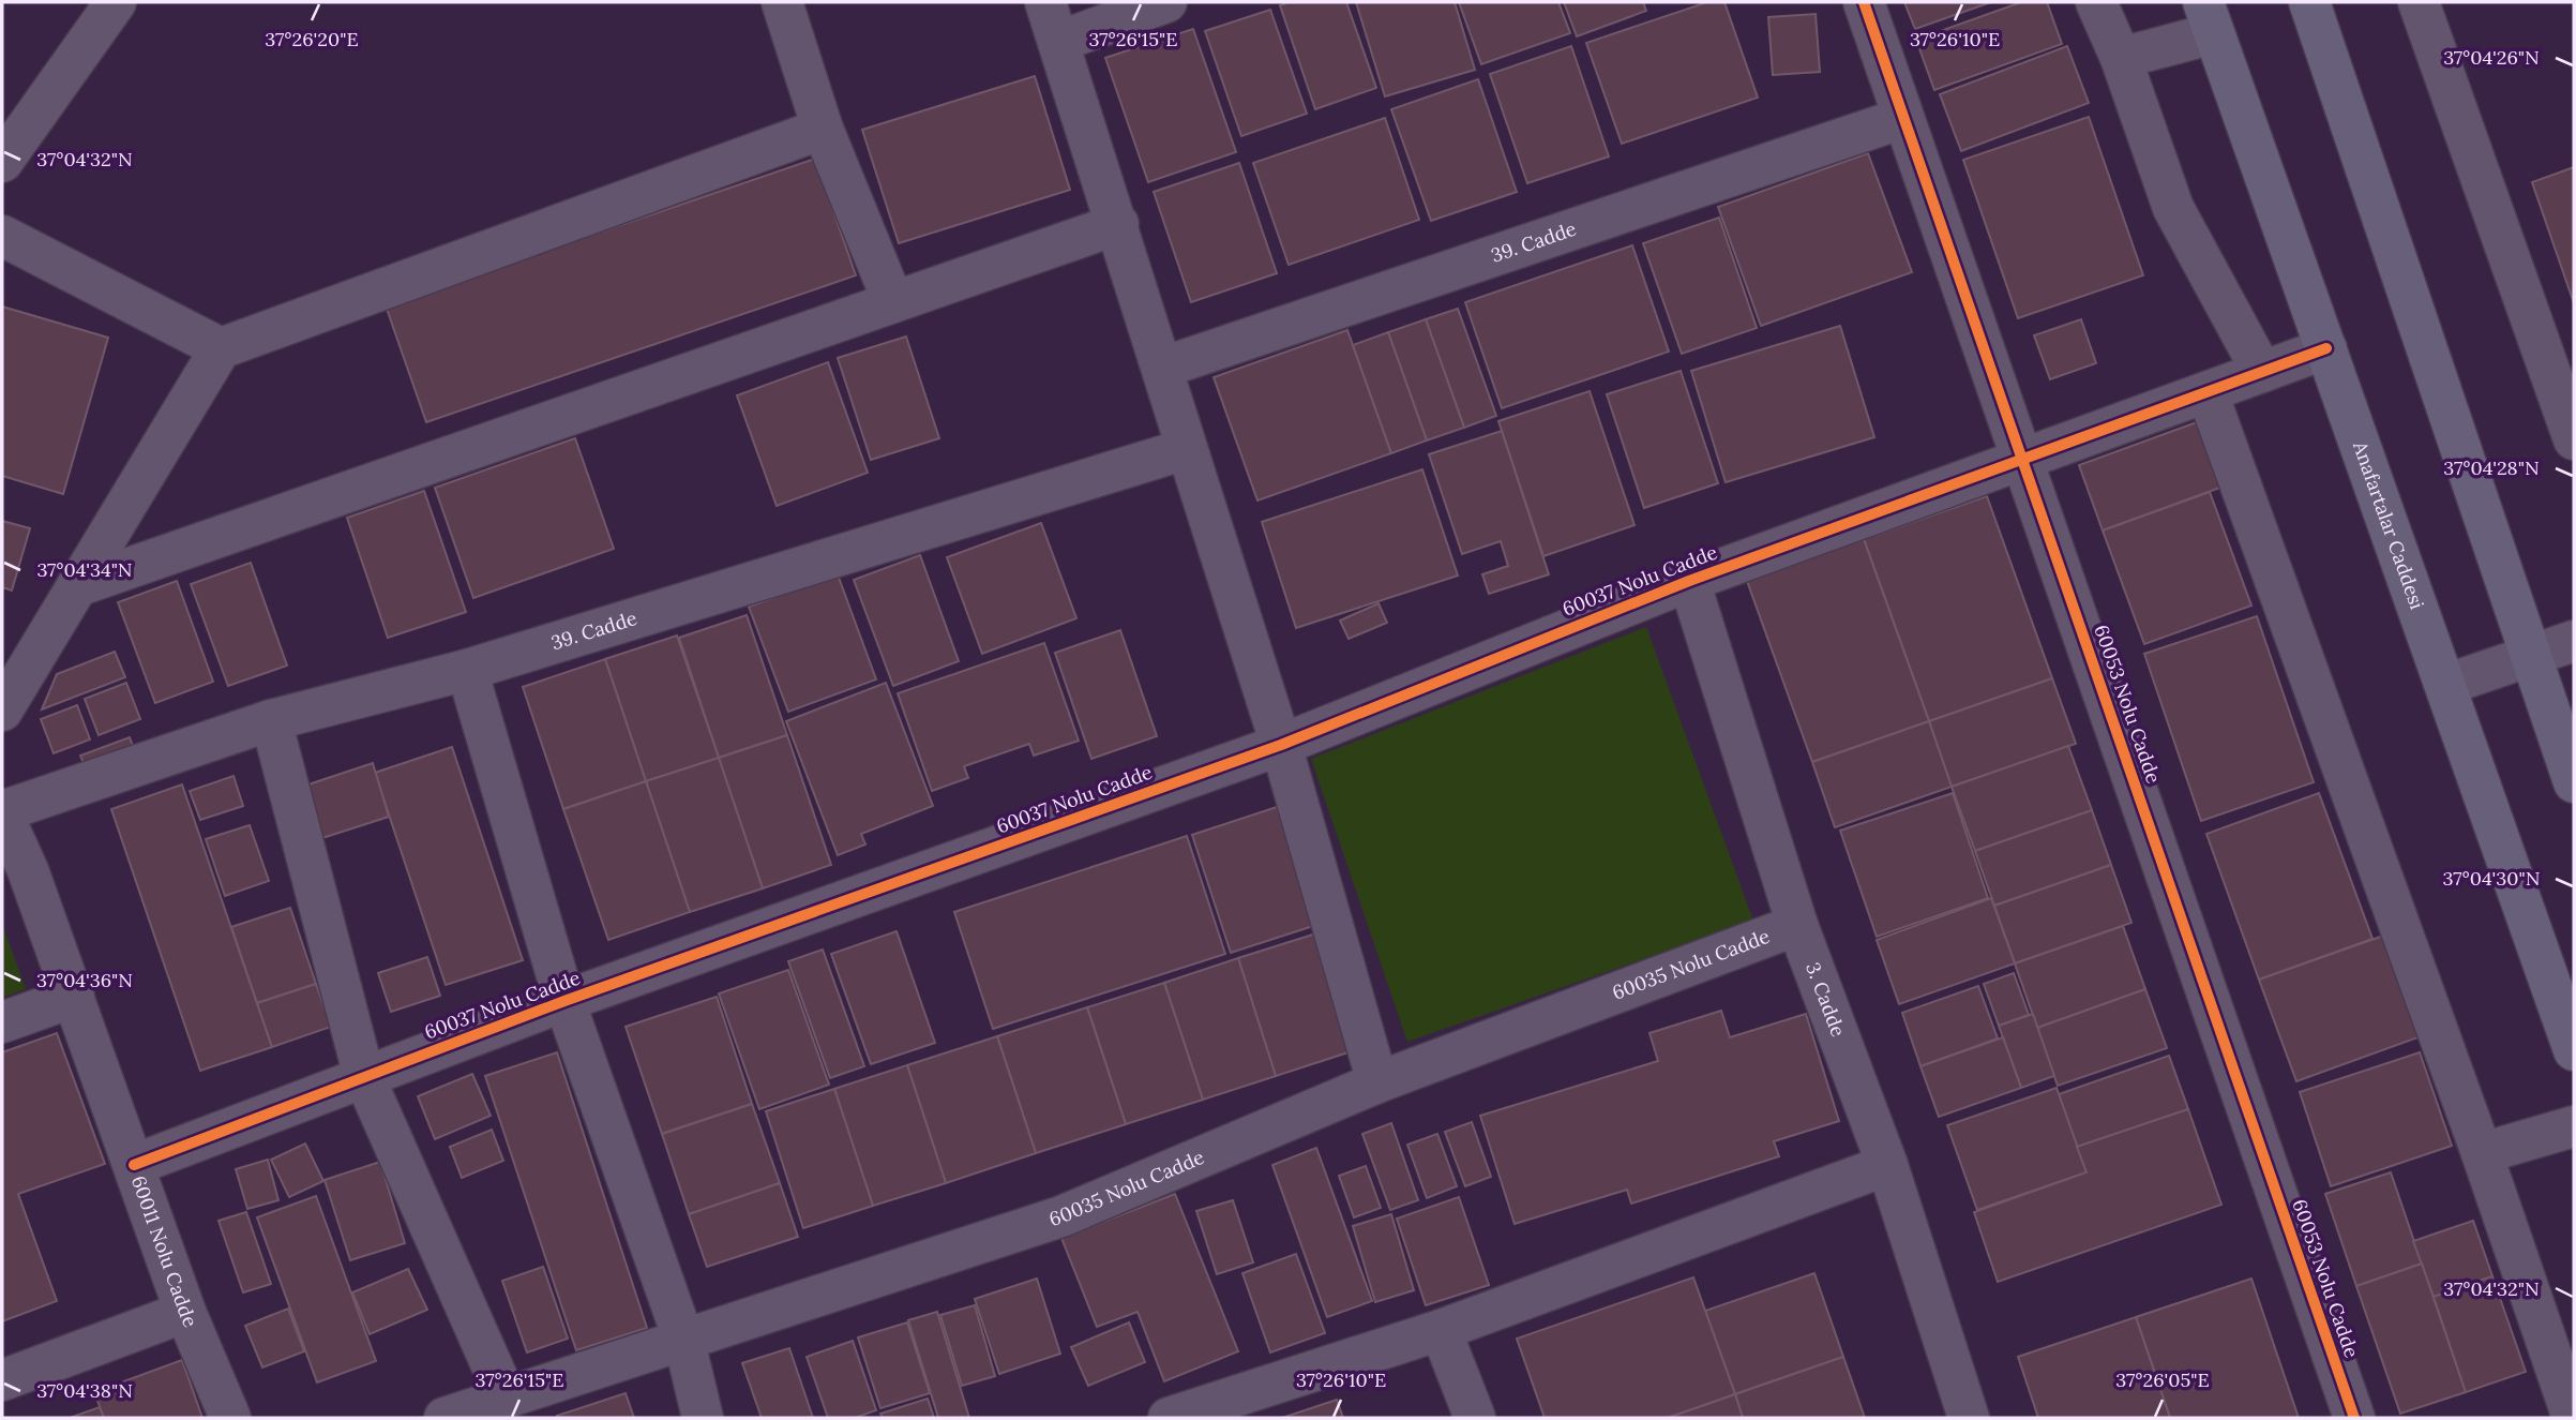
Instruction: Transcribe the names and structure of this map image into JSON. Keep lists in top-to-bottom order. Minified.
{"streets":{"main road":["Anafartalar Caddesi"],"street":["39. Cadde","60037 Nolu Cadde","60053 Nolu Cadde","60035 Nolu Cadde","3. Cadde","60011 Nolu Cadde"]},"crossings":[["39. Cadde","60053 Nolu Cadde"],["39. Cadde","60011 Nolu Cadde"],["Anafartalar Caddesi","60037 Nolu Cadde"],["60037 Nolu Cadde","60053 Nolu Cadde"],["60037 Nolu Cadde","3. Cadde"],["60037 Nolu Cadde","60011 Nolu Cadde"],["60035 Nolu Cadde","3. Cadde"]],"coordinates":["37°26'20\"E","37°26'15\"E","37°26'10\"E","37°04'26\"N","37°04'32\"N","37°04'28\"N","37°04'34\"N","37°04'30\"N","37°04'36\"N","37°26'05\"E","37°04'38\"N"]}
